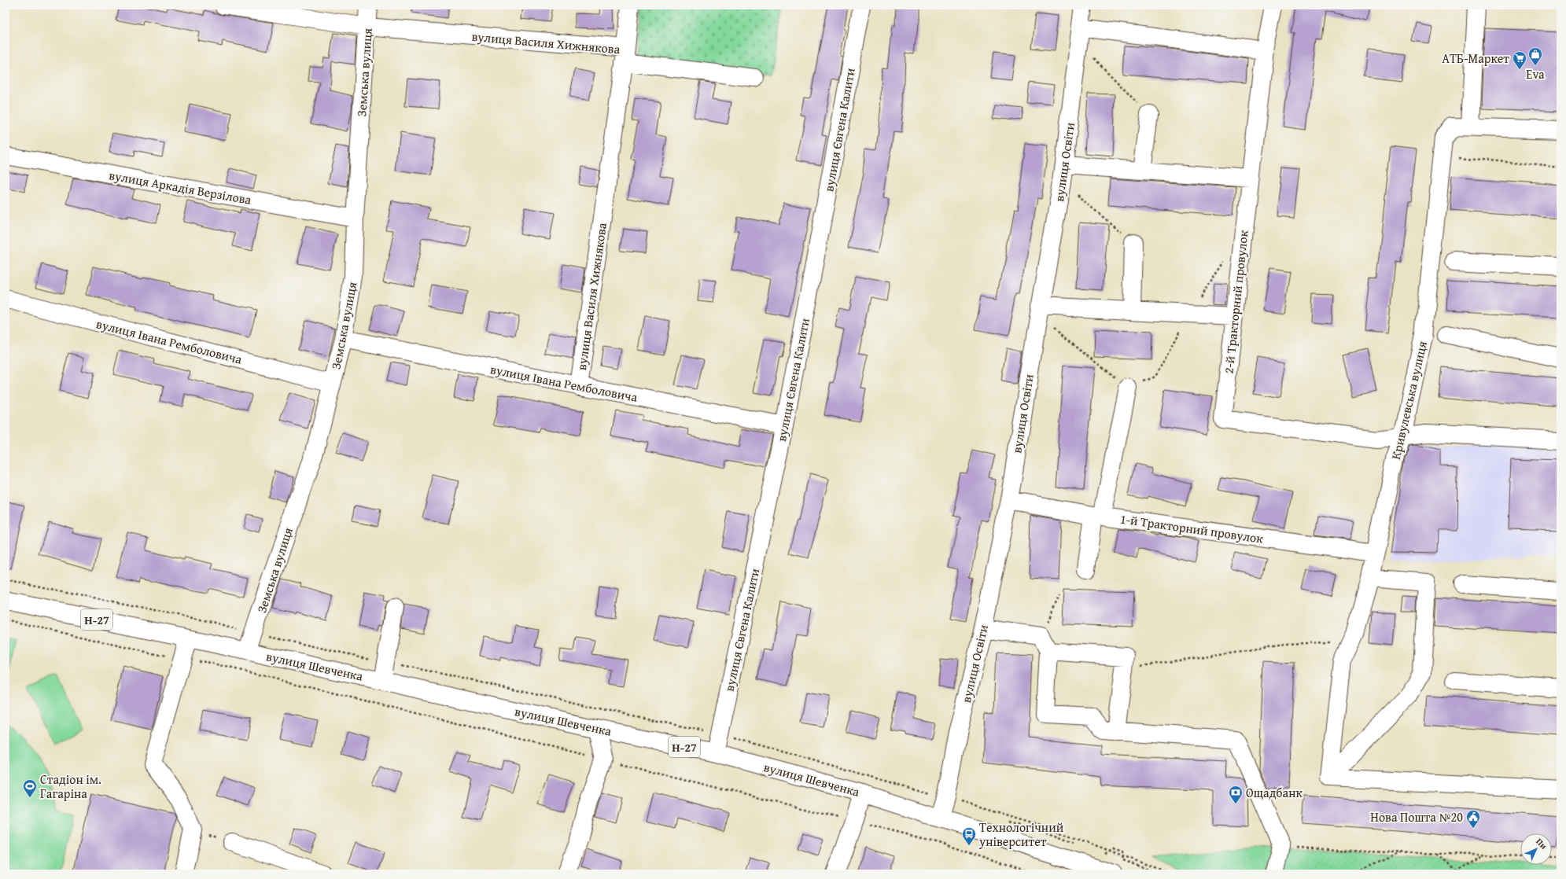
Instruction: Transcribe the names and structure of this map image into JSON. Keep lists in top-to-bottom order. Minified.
{"streets":{"street":["вулиця Василя Хижнякова","Земська вулиця","вулиця Євгена Калити","вулиця Освіти","вулиця Аркадія Верзілова","2-й Тракторний провулок","вулиця Івана Ремболовича","Кривулевська вулиця","1-й Тракторний провулок","Н-27","вулиця Шевченка"]},"crossings":[["вулиця Василя Хижнякова","Земська вулиця"],["вулиця Василя Хижнякова","вулиця Івана Ремболовича"],["Земська вулиця","вулиця Аркадія Верзілова"],["Земська вулиця","вулиця Івана Ремболовича"],["Земська вулиця","вулиця Шевченка"],["вулиця Євгена Калити","вулиця Івана Ремболовича"],["вулиця Євгена Калити","вулиця Шевченка"],["вулиця Освіти","1-й Тракторний провулок"],["вулиця Освіти","вулиця Шевченка"],["2-й Тракторний провулок","Кривулевська вулиця"],["Кривулевська вулиця","1-й Тракторний провулок"]],"places":{"shop":["Eva"],"supermarket":["АТБ-Маркет"],"sports":["Стадіон ім. Гагаріна"],"bank":["Ощадбанк"],"public building":["Нова Пошта №20"],"bus stop":["Технологічний університет"]},"north":"top right"}
